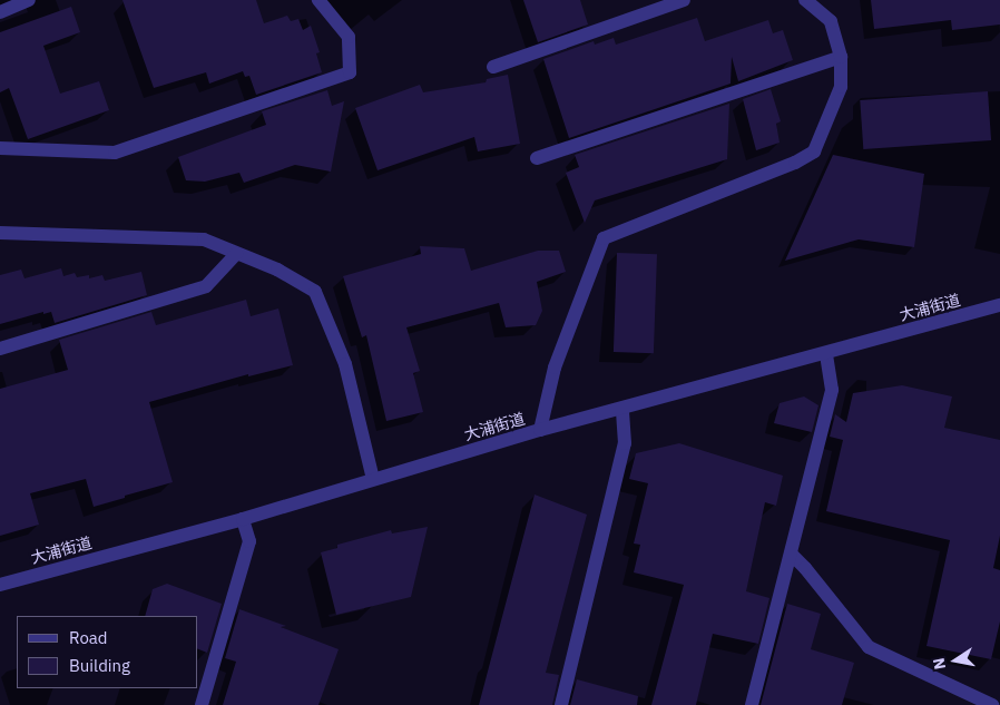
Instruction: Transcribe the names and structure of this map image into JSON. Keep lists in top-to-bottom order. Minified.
{"streets":{"street":["大浦街道"]},"legend":["Road","Building"],"north":"left"}
